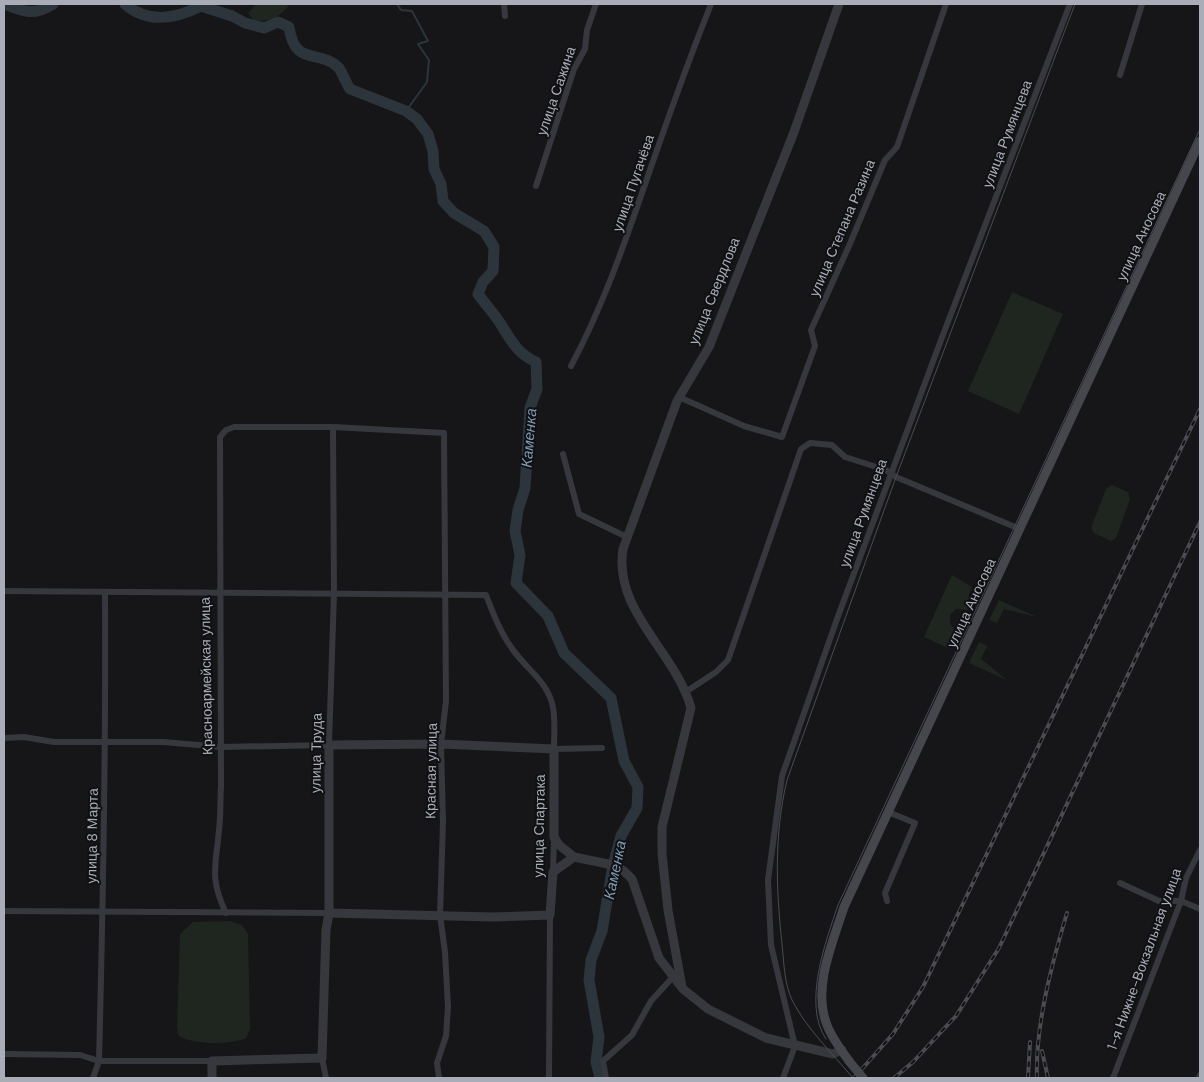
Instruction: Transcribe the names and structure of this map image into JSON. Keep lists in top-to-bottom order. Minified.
{"streets":{"main road":["улица Аносова"],"street":["улица Сажина","улица Румянцева","улица Пугачёва","улица Степана Разина","улица Свердлова","Красноармейская улица","улица Труда","Красная улица","улица Спартака","улица 8 Марта","1-я Нижне-Вокзальная улица"]},"crossings":[["улица Степана Разина","улица Свердлова"],["Красноармейская улица","улица Труда"],["Красноармейская улица","Красная улица"],["улица Труда","Красная улица"],["Красная улица","улица Спартака"]],"water":["Каменка"]}
